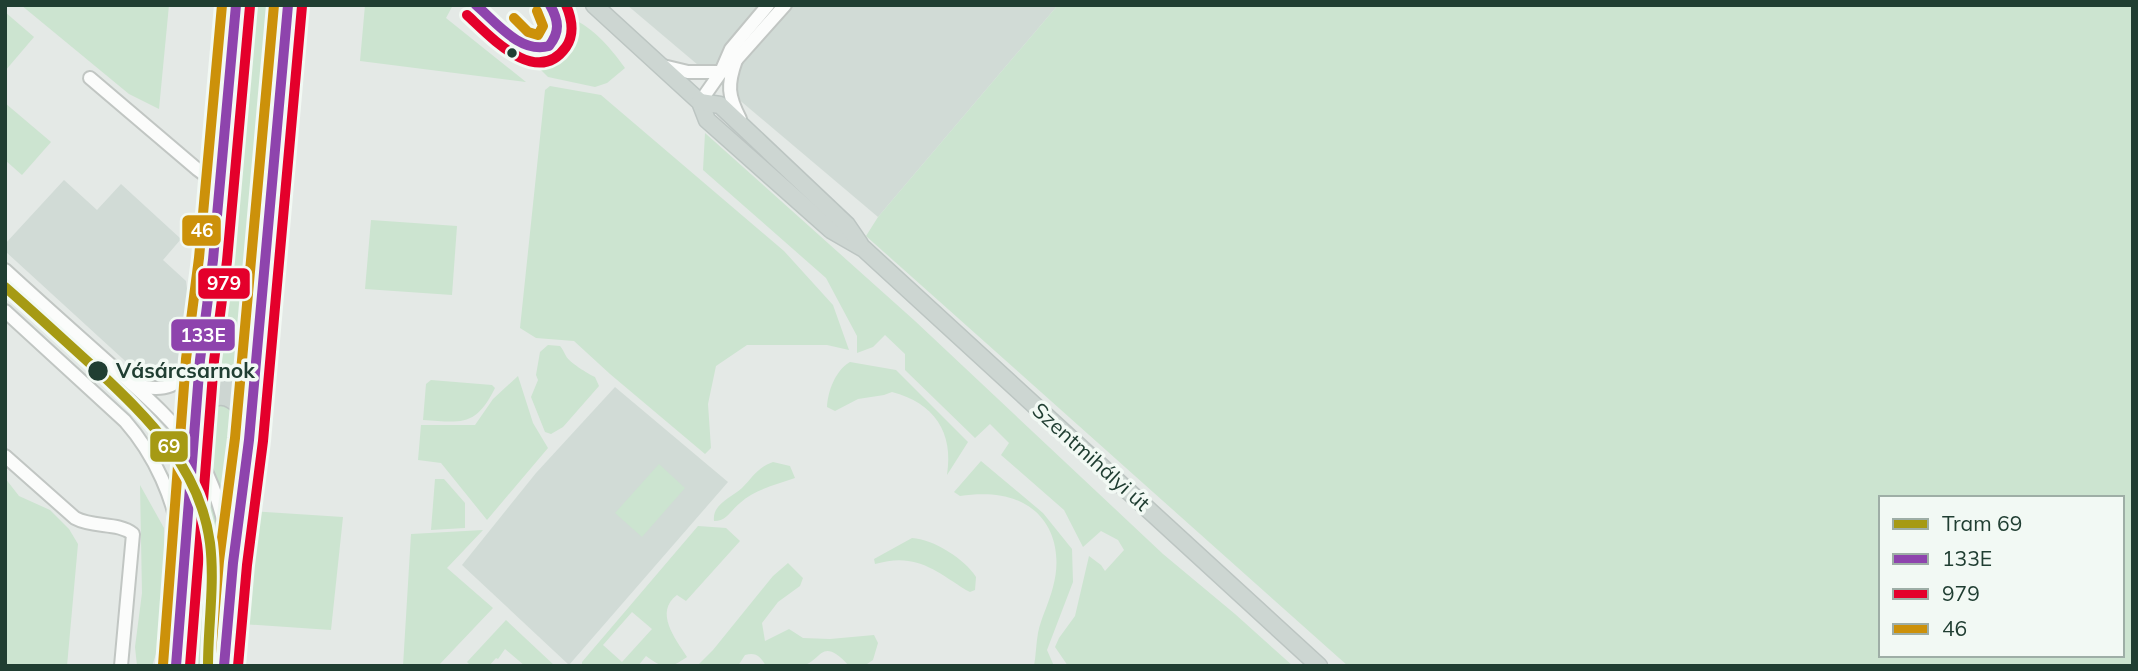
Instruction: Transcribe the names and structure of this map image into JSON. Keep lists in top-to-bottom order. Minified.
{"streets":{"main road":["Szentmihályi út"]},"places":["Vásárcsarnok"],"lines":["transit line 133E","transit line 979","transit line 46","tram line 69"],"legend":["Tram 69","133E","979","46"]}
